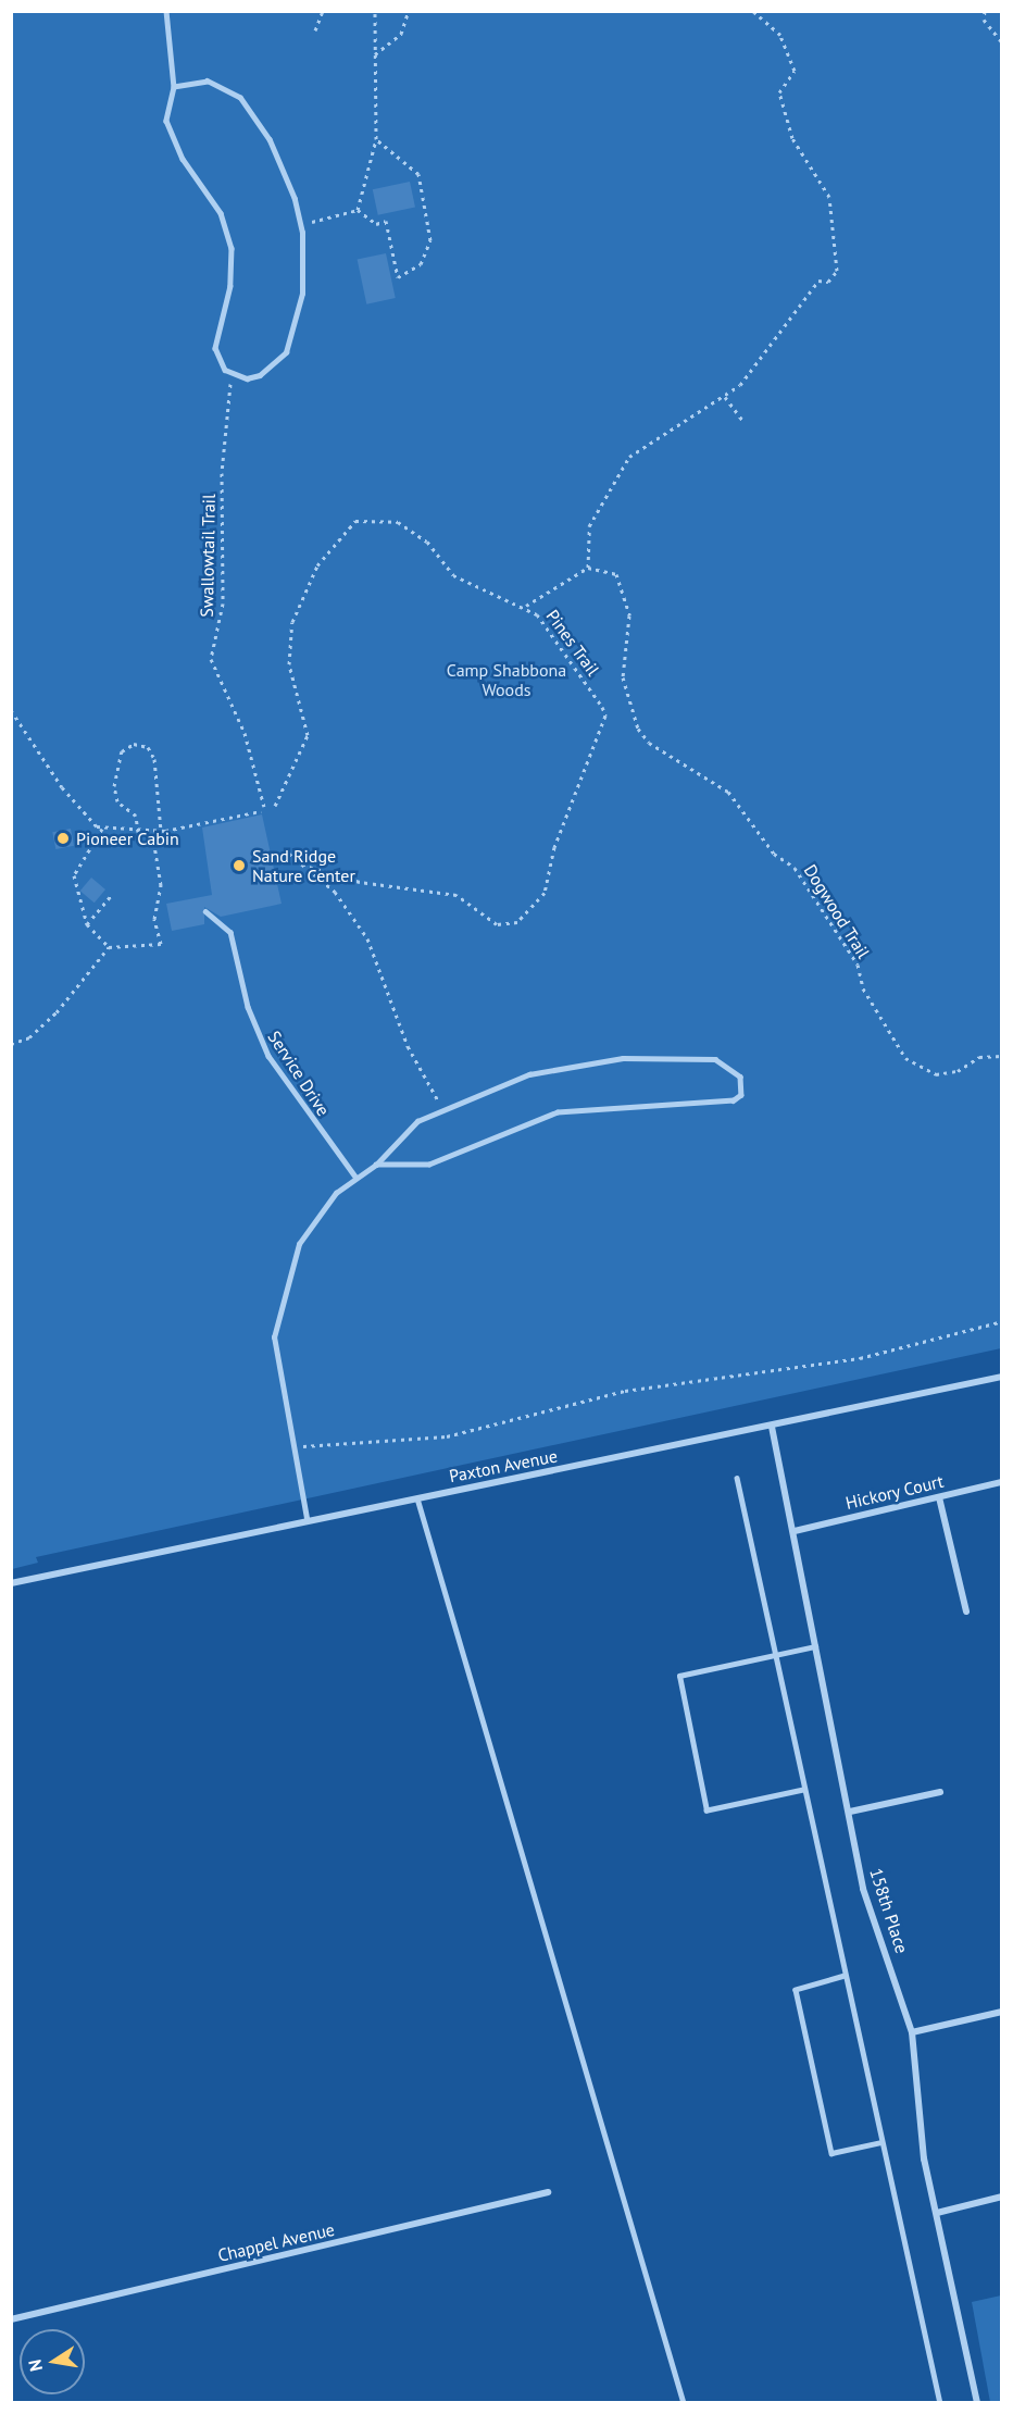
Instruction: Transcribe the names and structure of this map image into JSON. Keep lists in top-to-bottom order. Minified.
{"streets":{"street":["Paxton Avenue","Hickory Court","158th Place","Chappel Avenue"],"lane":["Service Drive"],"path":["Swallowtail Trail","Pines Trail","Dogwood Trail"]},"crossings":[["Paxton Avenue","158th Place"],["Hickory Court","158th Place"]],"parks":["Camp Shabbona Woods"],"places":["Pioneer Cabin","Sand Ridge Nature Center"],"north":"left"}
